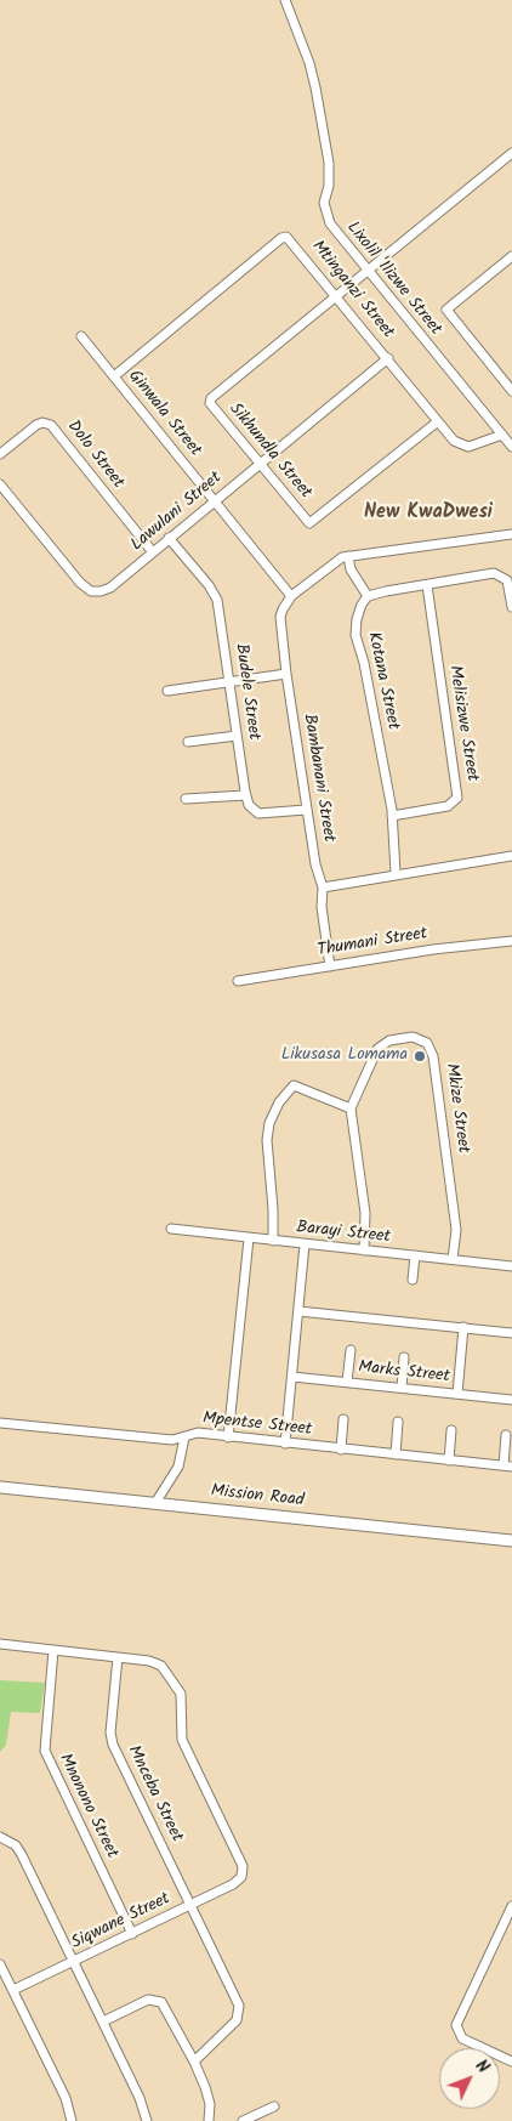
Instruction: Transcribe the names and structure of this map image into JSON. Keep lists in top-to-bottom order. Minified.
{"streets":{"street":["Lixolil 'Ilizwe Street","Mtinganzi Street","Ginwala Street","Sikhundla Street","Dolo Street","Lawulani Street","Kotana Street","Budele Street","Melisizwe Street","Bambanani Street","Thumani Street","Mkize Street","Barayi Street","Marks Street","Mpentse Street","Mission Road","Mnceba Street","Mnonono Street","Siqwane Street"]},"crossings":[["Lixolil 'Ilizwe Street","Mtinganzi Street"],["Lixolil 'Ilizwe Street","Sikhundla Street"],["Mtinganzi Street","Ginwala Street"],["Mtinganzi Street","Sikhundla Street"],["Mtinganzi Street","Lawulani Street"],["Ginwala Street","Lawulani Street"],["Ginwala Street","Bambanani Street"],["Sikhundla Street","Lawulani Street"],["Dolo Street","Lawulani Street"],["Lawulani Street","Budele Street"],["Kotana Street","Melisizwe Street"],["Bambanani Street","Thumani Street"],["Mkize Street","Barayi Street"],["Mnceba Street","Siqwane Street"],["Mnonono Street","Siqwane Street"]],"districts":["New KwaDwesi"],"places":["Likusasa Lomama"],"north":"top right"}
